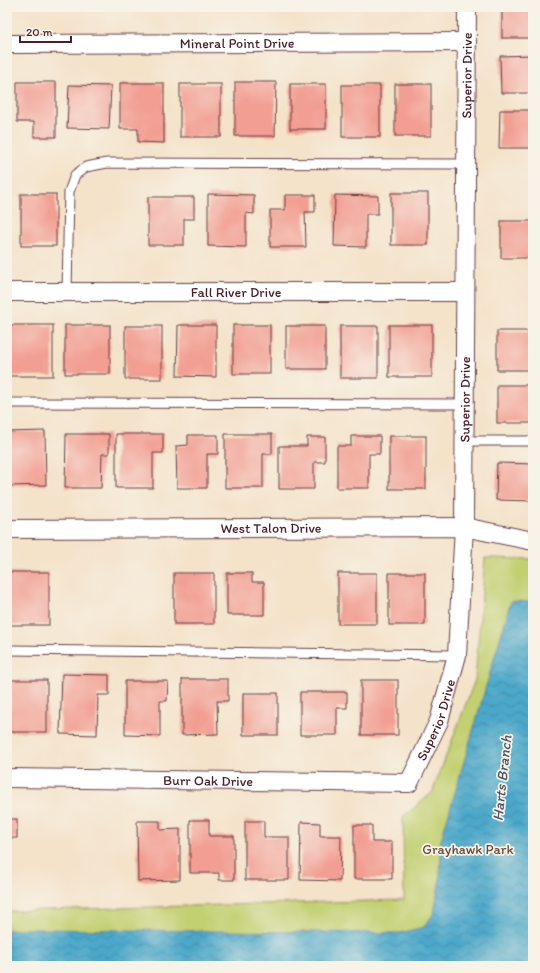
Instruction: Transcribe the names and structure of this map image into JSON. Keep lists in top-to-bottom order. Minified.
{"streets":{"street":["Mineral Point Drive","Superior Drive","Fall River Drive","West Talon Drive","Burr Oak Drive"]},"crossings":[["Mineral Point Drive","Superior Drive"],["Superior Drive","Fall River Drive"],["Superior Drive","West Talon Drive"],["Superior Drive","Burr Oak Drive"]],"water":["Harts Branch"],"parks":["Grayhawk Park"],"scale_bar":"20 m"}
